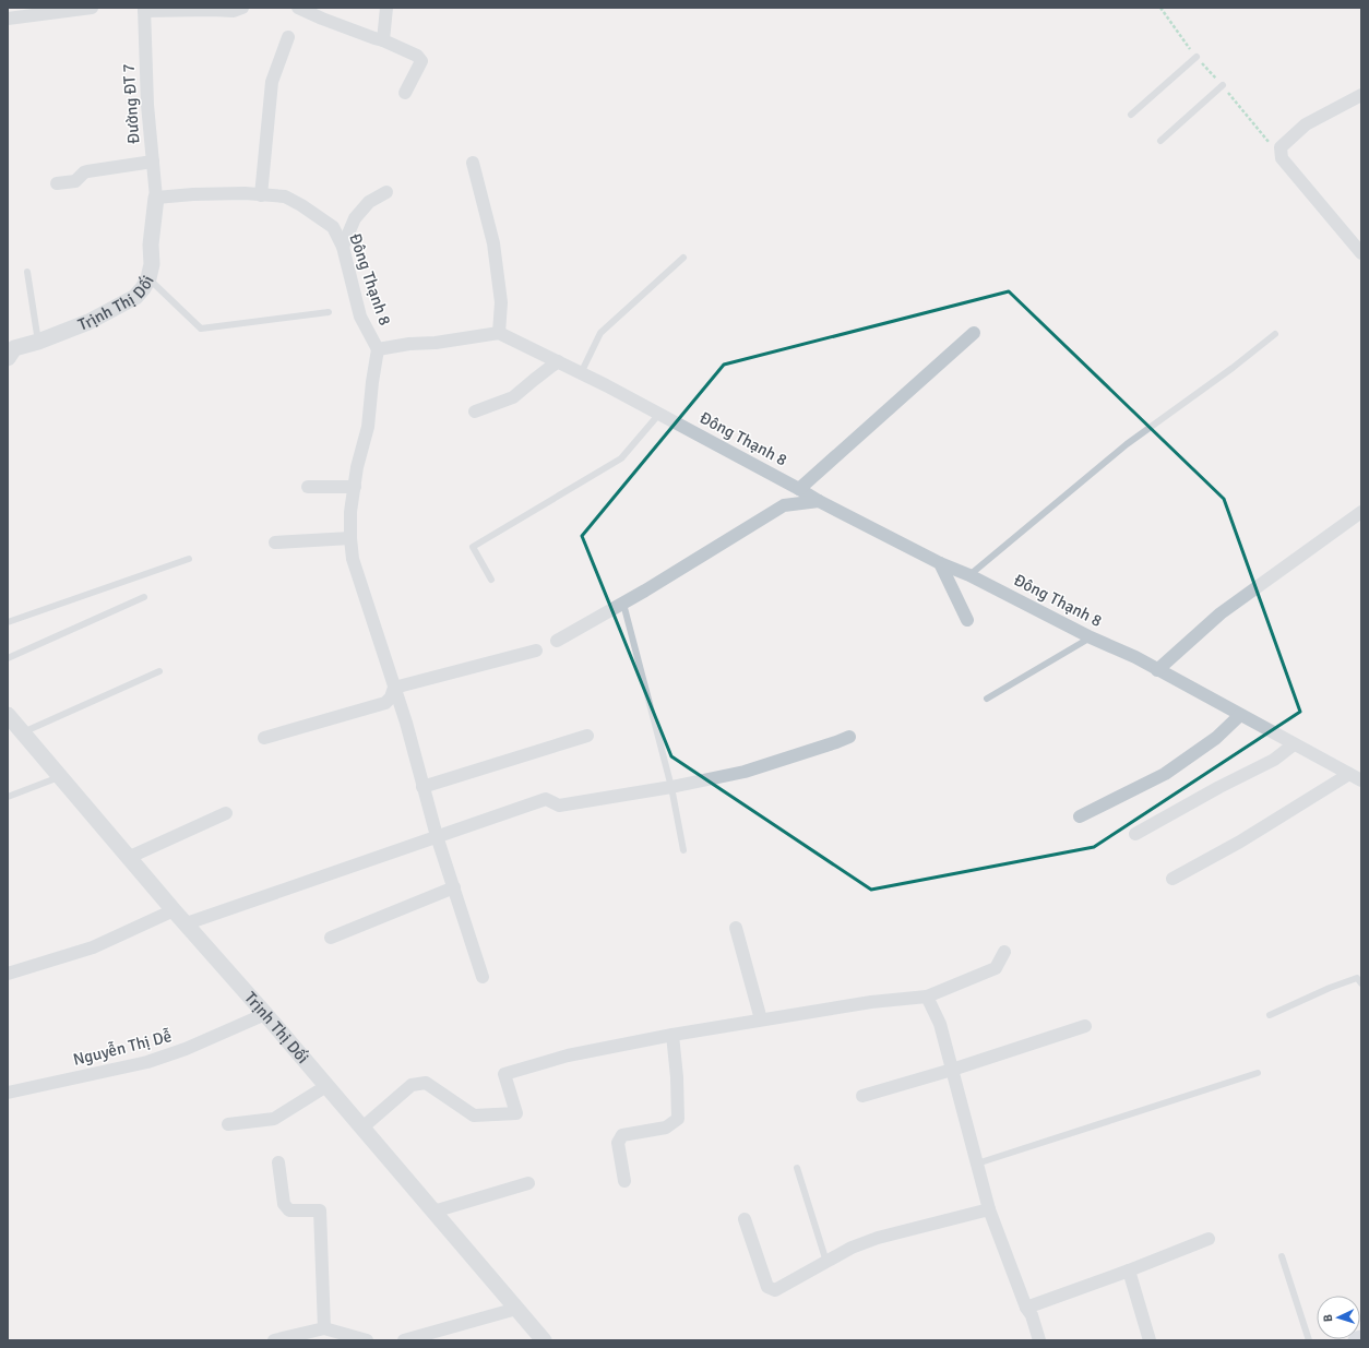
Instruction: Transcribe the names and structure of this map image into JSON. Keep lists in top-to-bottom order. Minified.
{"streets":{"street":["Đường ĐT 7","Đông Thạnh 8","Trịnh Thị Dối","Nguyễn Thị Dễ"]},"crossings":[["Đường ĐT 7","Đông Thạnh 8"],["Đường ĐT 7","Trịnh Thị Dối"],["Đông Thạnh 8","Trịnh Thị Dối"],["Trịnh Thị Dối","Nguyễn Thị Dễ"]],"north":"left"}
